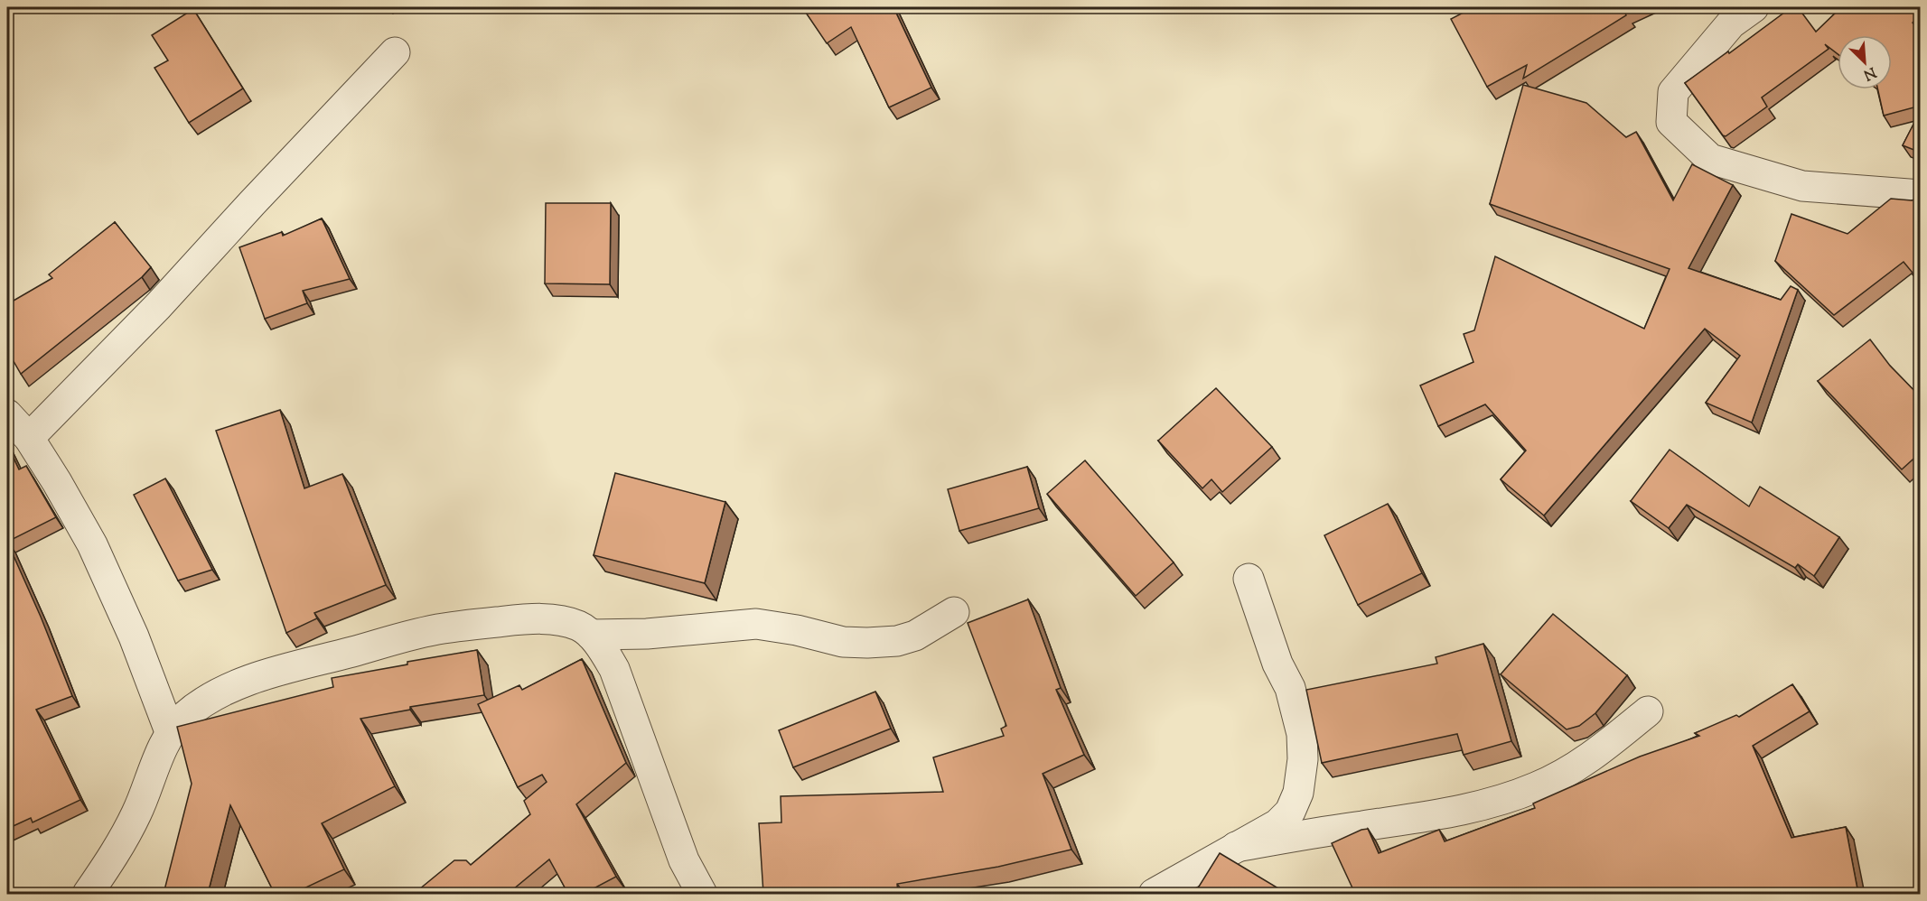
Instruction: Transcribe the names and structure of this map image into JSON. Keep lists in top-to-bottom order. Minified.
{"north":"bottom right"}
